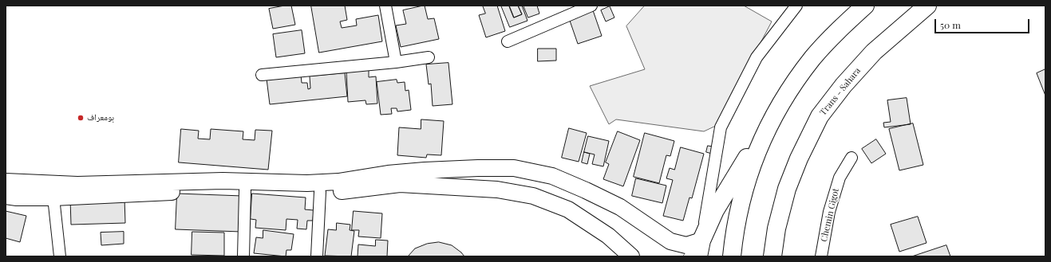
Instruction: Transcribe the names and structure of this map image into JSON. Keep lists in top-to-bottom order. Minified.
{"streets":{"highway":["Trans - Sahara"],"street":["Chemin Gigot"]},"places":["بومعراف"],"scale_bar":"50 m"}
